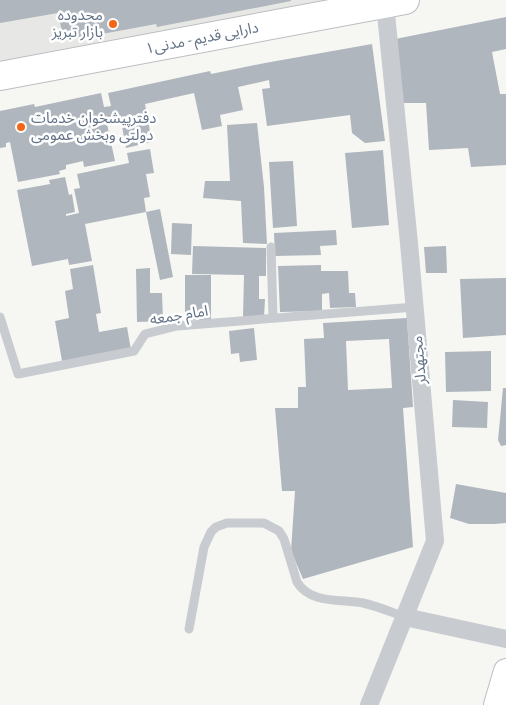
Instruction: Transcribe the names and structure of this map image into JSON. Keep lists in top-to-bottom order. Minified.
{"streets":{"main road":["دارایی قدیم - مدنی۱"],"street":["مجتهدلر"],"lane":["امام جمعه"]},"crossings":[["دارایی قدیم - مدنی۱","مجتهدلر"],["امام جمعه","مجتهدلر"]],"places":["محدوده بازار تبریز","دفترپیشخوان خدمات دولتی وبخش عمومی"]}
